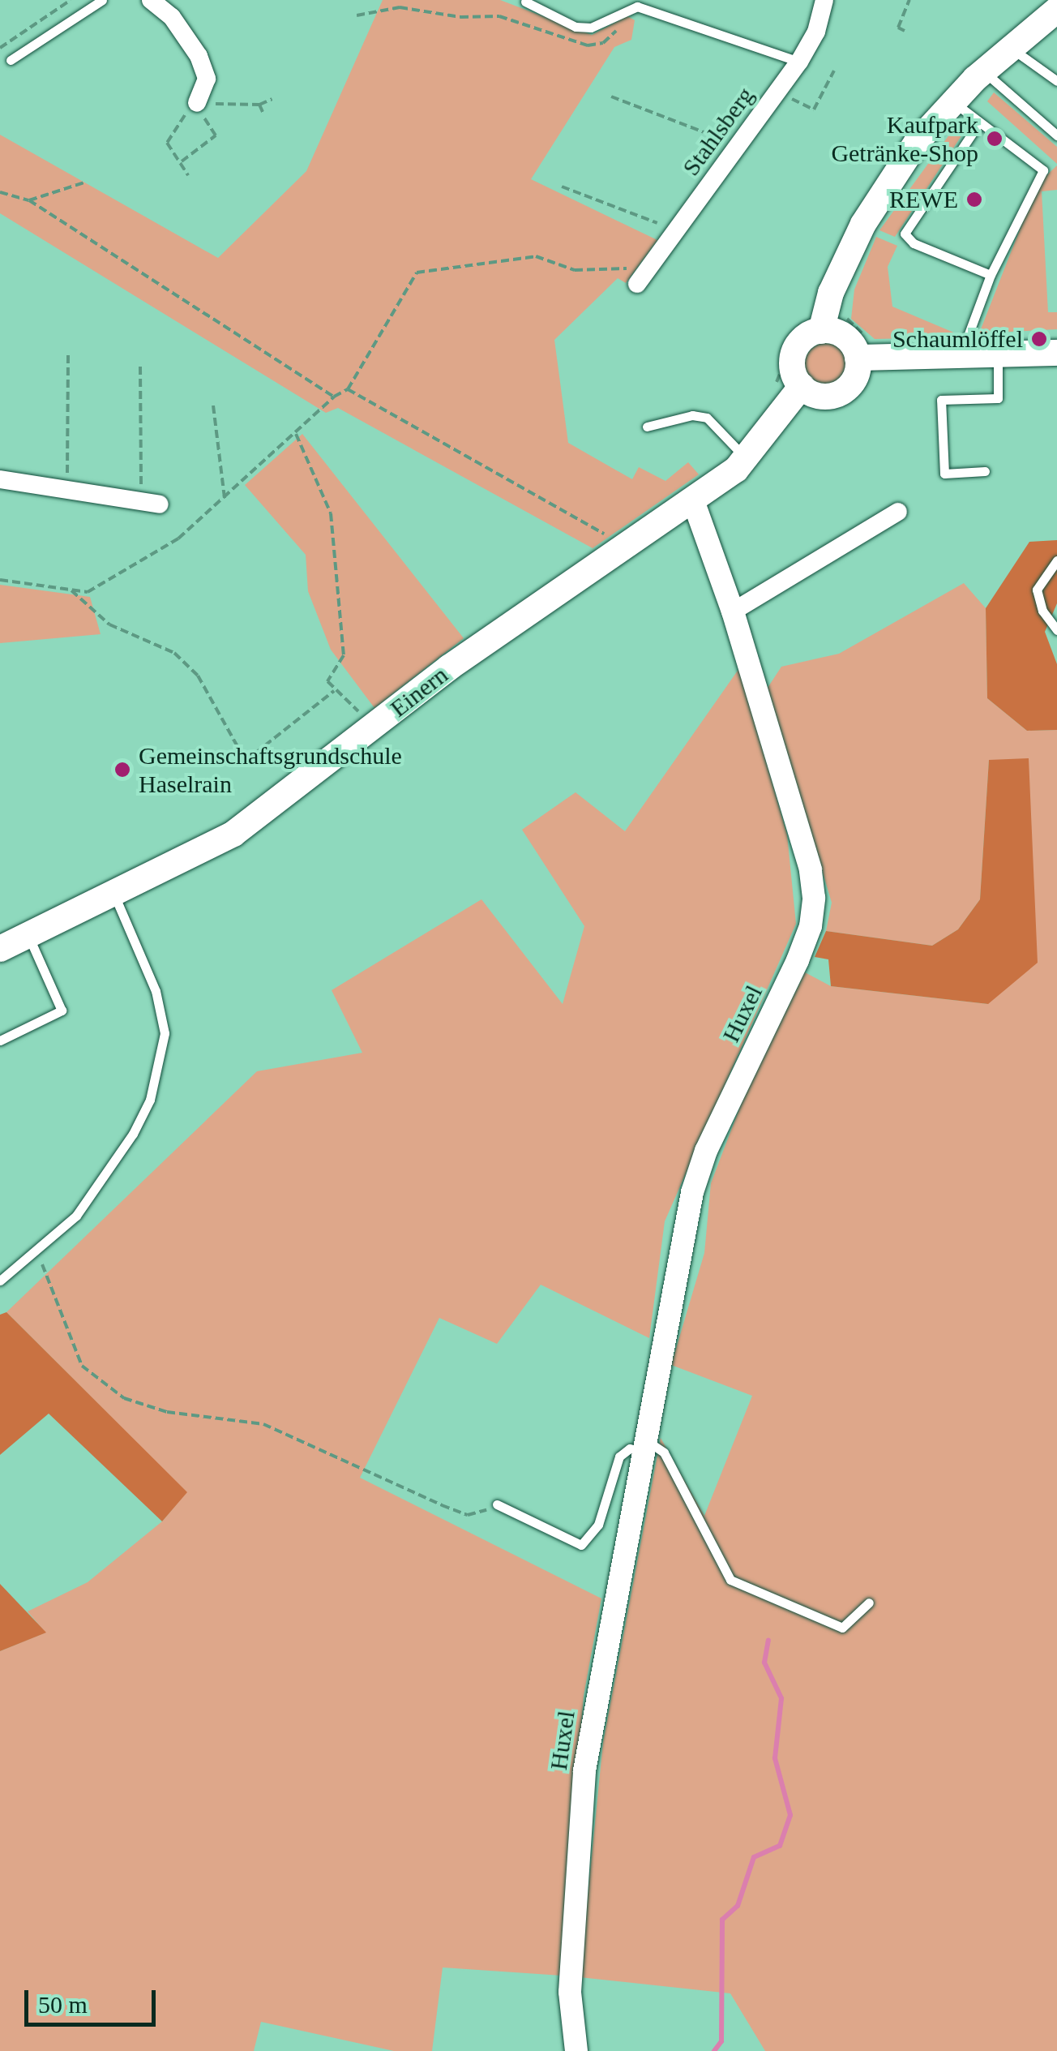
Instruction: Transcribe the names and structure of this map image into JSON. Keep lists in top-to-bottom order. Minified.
{"streets":{"main road":["Einern"],"street":["Stahlsberg","Huxel"]},"crossings":[["Einern","Huxel"]],"places":["Kaufpark Getränke-Shop","REWE","Schaumlöffel","Gemeinschaftsgrundschule Haselrain"],"scale_bar":"50 m"}
